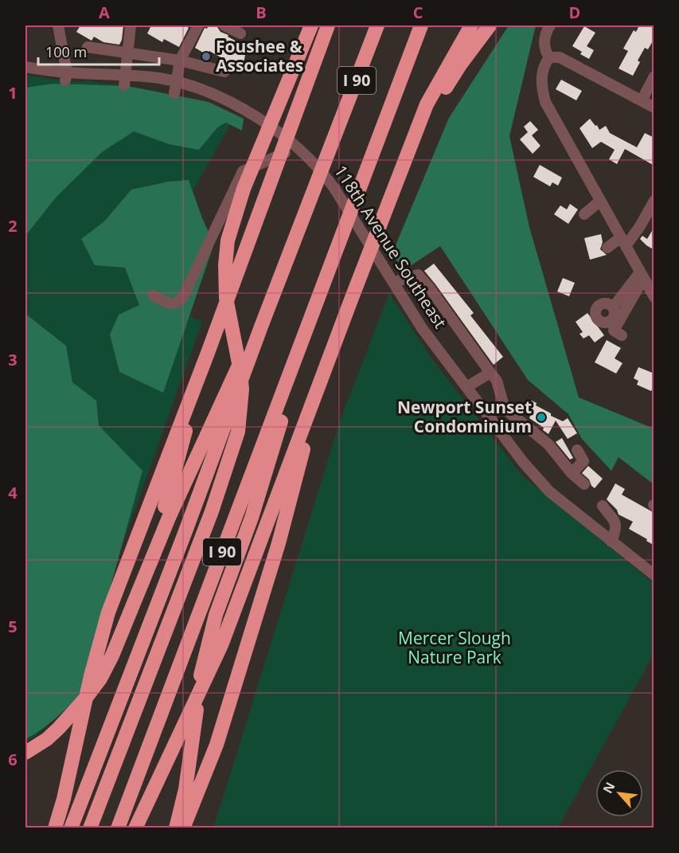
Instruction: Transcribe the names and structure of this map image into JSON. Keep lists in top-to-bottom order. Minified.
{"streets":{"highway":["I 90"],"street":["118th Avenue Southeast"]},"parks":["Mercer Slough Nature Park"],"places":["Foushee & Associates","Newport Sunset Condominium"],"scale_bar":"100 m","north":"top left","grid":{"columns":["A","B","C","D"],"rows":["1","2","3","4","5","6"]}}
